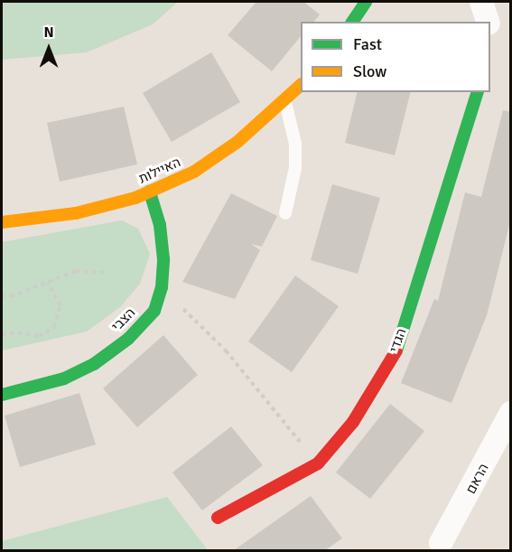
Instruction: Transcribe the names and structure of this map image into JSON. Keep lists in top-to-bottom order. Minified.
{"streets":{"street":["האיילות","הצבי","הגדי","הראם"]},"crossings":[["האיילות","הצבי"]],"legend":["Fast","Slow"],"north":"top"}
